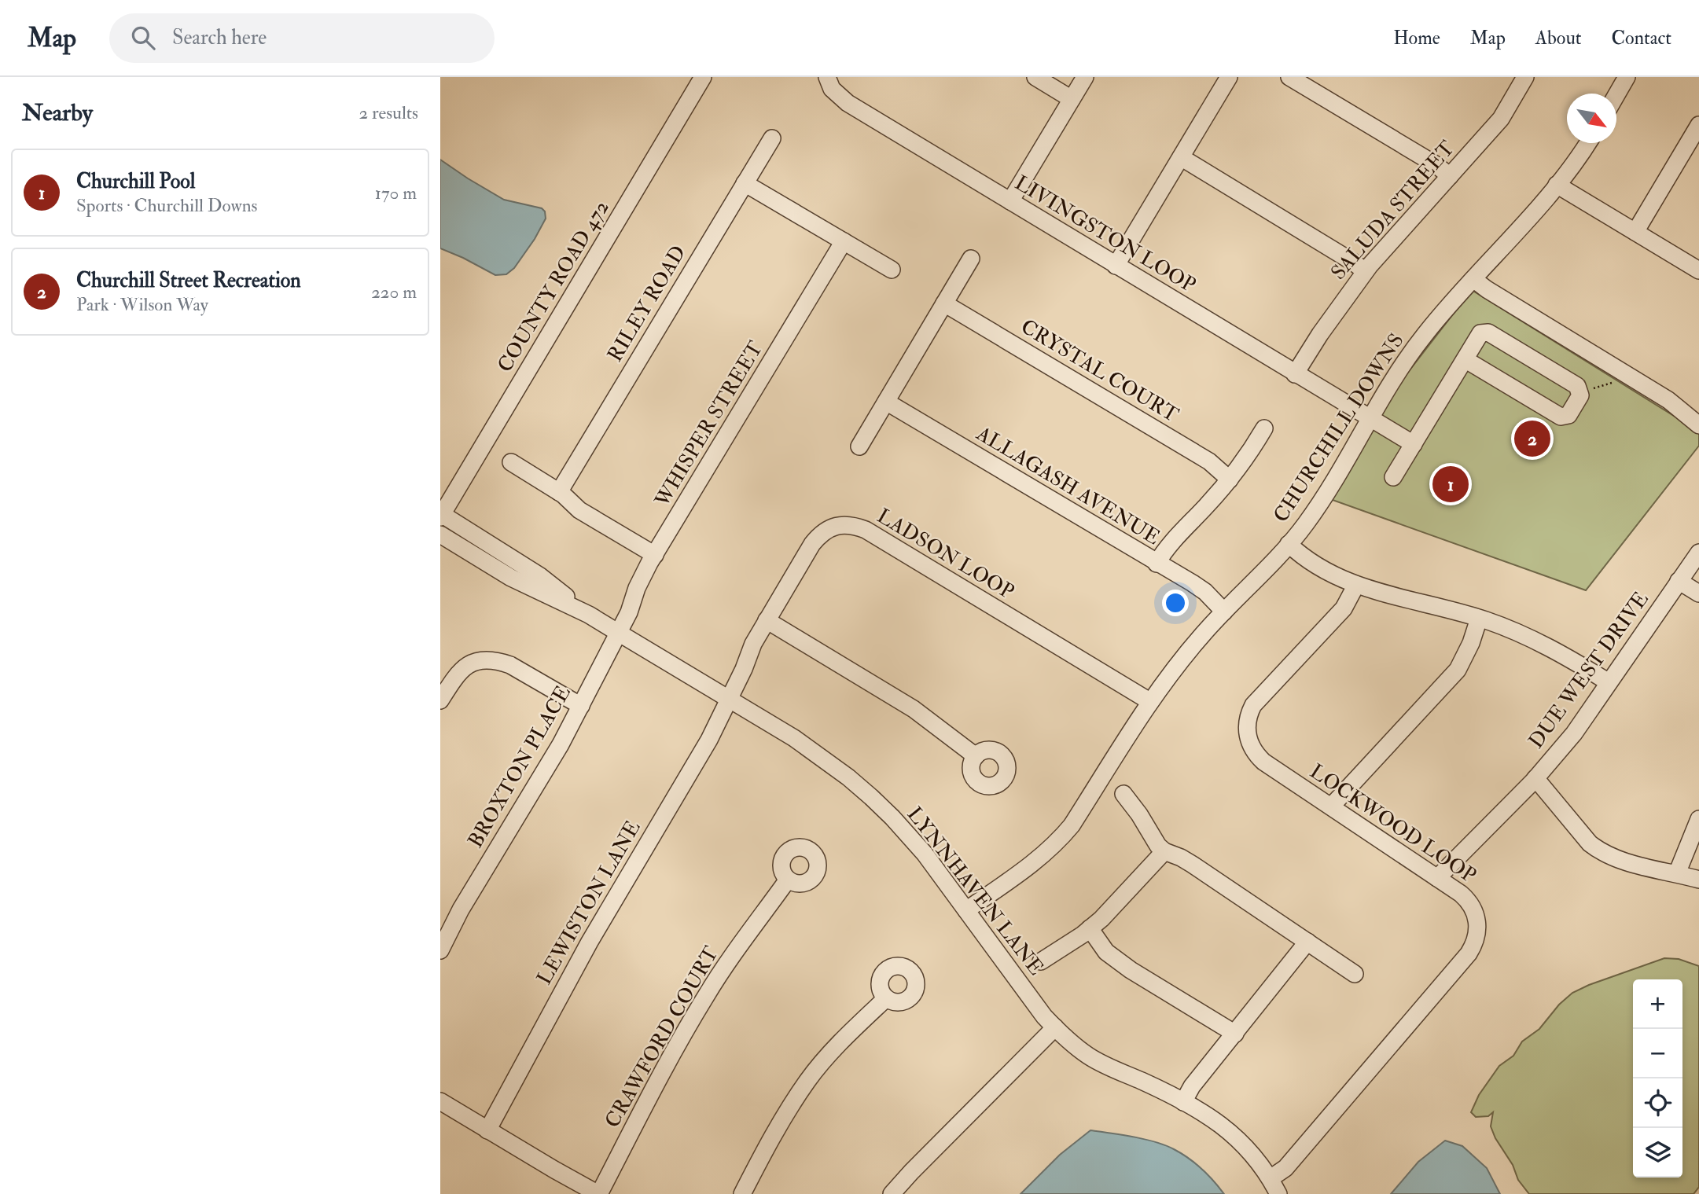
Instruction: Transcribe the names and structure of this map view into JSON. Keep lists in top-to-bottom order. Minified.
{"streets":{"street":["SALUDA STREET","LIVINGSTON LOOP","COUNTY ROAD 472","RILEY ROAD","CRYSTAL COURT","WHISPER STREET","CHURCHILL DOWNS","ALLAGASH AVENUE","LADSON LOOP","DUE WEST DRIVE","BROXTON PLACE","LOCKWOOD LOOP","LYNNHAVEN LANE","LEWISTON LANE","CRAWFORD COURT"]},"crossings":[["SALUDA STREET","LIVINGSTON LOOP"],["LIVINGSTON LOOP","CHURCHILL DOWNS"],["COUNTY ROAD 472","LYNNHAVEN LANE"],["WHISPER STREET","BROXTON PLACE"],["WHISPER STREET","LYNNHAVEN LANE"],["CHURCHILL DOWNS","ALLAGASH AVENUE"],["CHURCHILL DOWNS","LADSON LOOP"],["CHURCHILL DOWNS","LYNNHAVEN LANE"],["LADSON LOOP","LYNNHAVEN LANE"],["LADSON LOOP","LEWISTON LANE"],["DUE WEST DRIVE","LOCKWOOD LOOP"],["BROXTON PLACE","LYNNHAVEN LANE"],["LOCKWOOD LOOP","LYNNHAVEN LANE"],["LYNNHAVEN LANE","LEWISTON LANE"]],"north":"bottom right","page":{"header":"Map","search":"Search here","nav":["Home","Map","About","Contact"],"heading":["Nearby","2 results"],"list":[{"mark":"1","name":"Churchill Pool","note":"Sports · Churchill Downs","value":"170 m"},{"mark":"2","name":"Churchill Street Recreation","note":"Park · Wilson Way","value":"220 m"}],"pins":["2","1"],"map_buttons":["+","−"]}}
